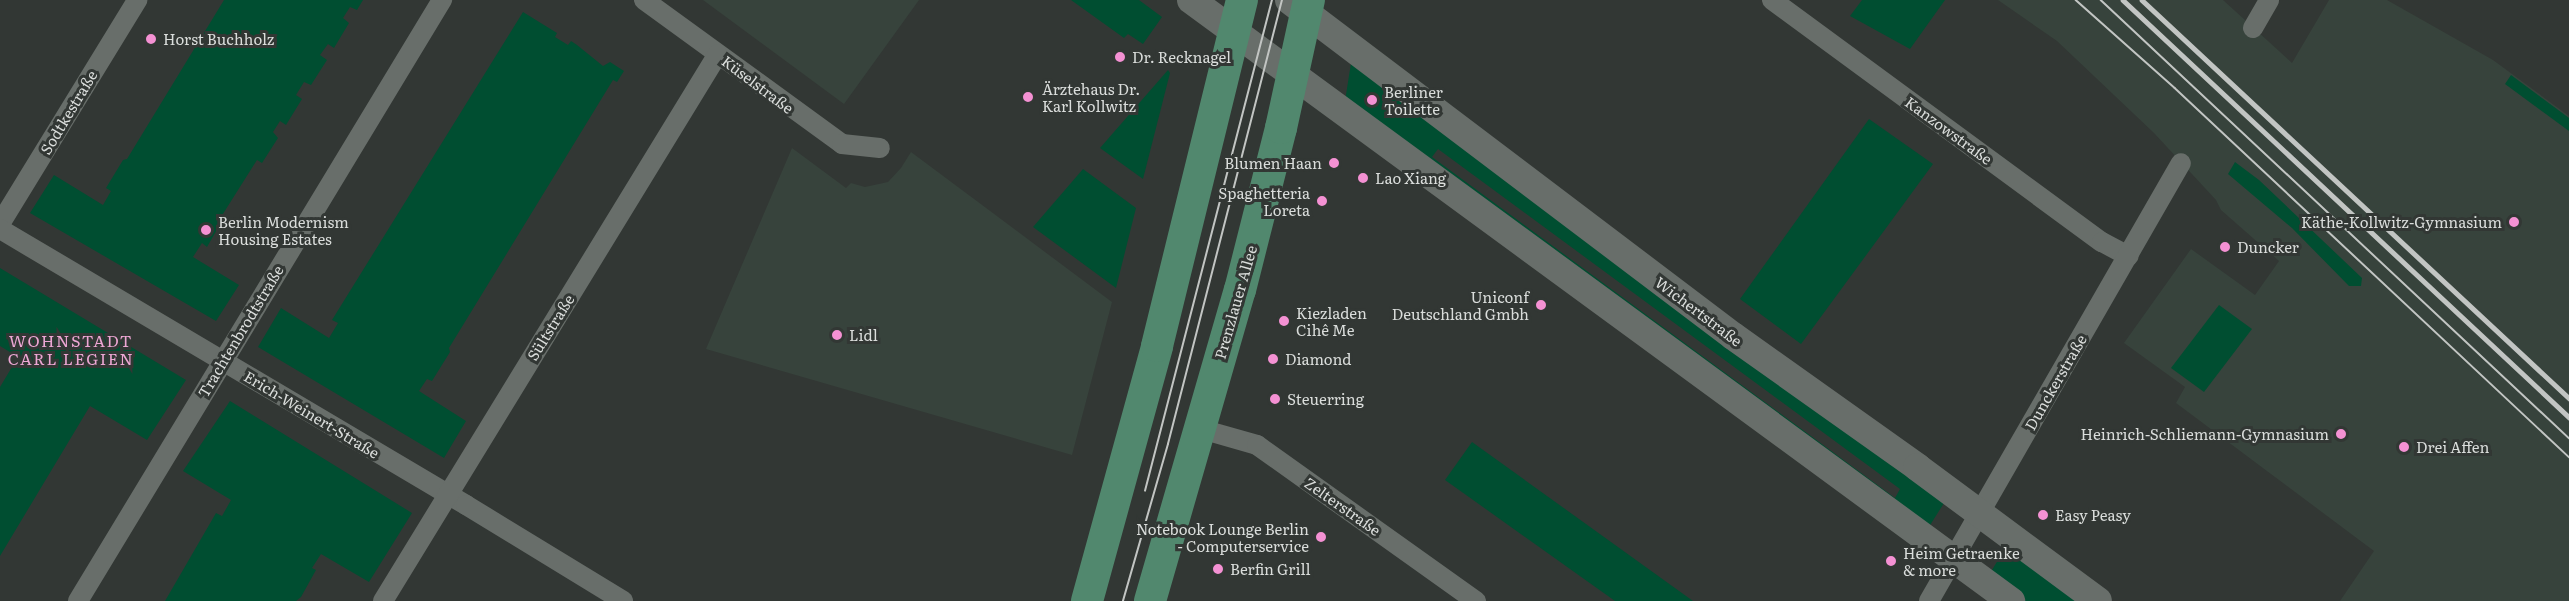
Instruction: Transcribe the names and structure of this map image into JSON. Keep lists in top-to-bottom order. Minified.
{"streets":{"main road":["Prenzlauer Allee"],"street":["Küselstraße","Sodtkestraße","Kanzowstraße","Wichertstraße","Sültstraße","Trachtenbrodtstraße","Dunckerstraße","Erich-Weinert-Straße","Zelterstraße"]},"crossings":[["Küselstraße","Sültstraße"],["Kanzowstraße","Dunckerstraße"],["Prenzlauer Allee","Wichertstraße"],["Prenzlauer Allee","Zelterstraße"],["Wichertstraße","Dunckerstraße"],["Sültstraße","Erich-Weinert-Straße"],["Trachtenbrodtstraße","Erich-Weinert-Straße"]],"districts":["WOHNSTADT CARL LEGIEN"],"places":["Horst Buchholz","Dr. Recknagel","Ärztehaus Dr. Karl Kollwitz","Berliner Toilette","Blumen Haan","Lao Xiang","Spaghetteria Loreta","Käthe-Kollwitz-Gymnasium","Berlin Modernism Housing Estates","Duncker","Uniconf Deutschland Gmbh","Kiezladen Cihê Me","Lidl","Diamond","Steuerring","Heinrich-Schliemann-Gymnasium","Drei Affen","Easy Peasy","Notebook Lounge Berlin - Computerservice","Heim Getraenke & more","Berfin Grill"]}
